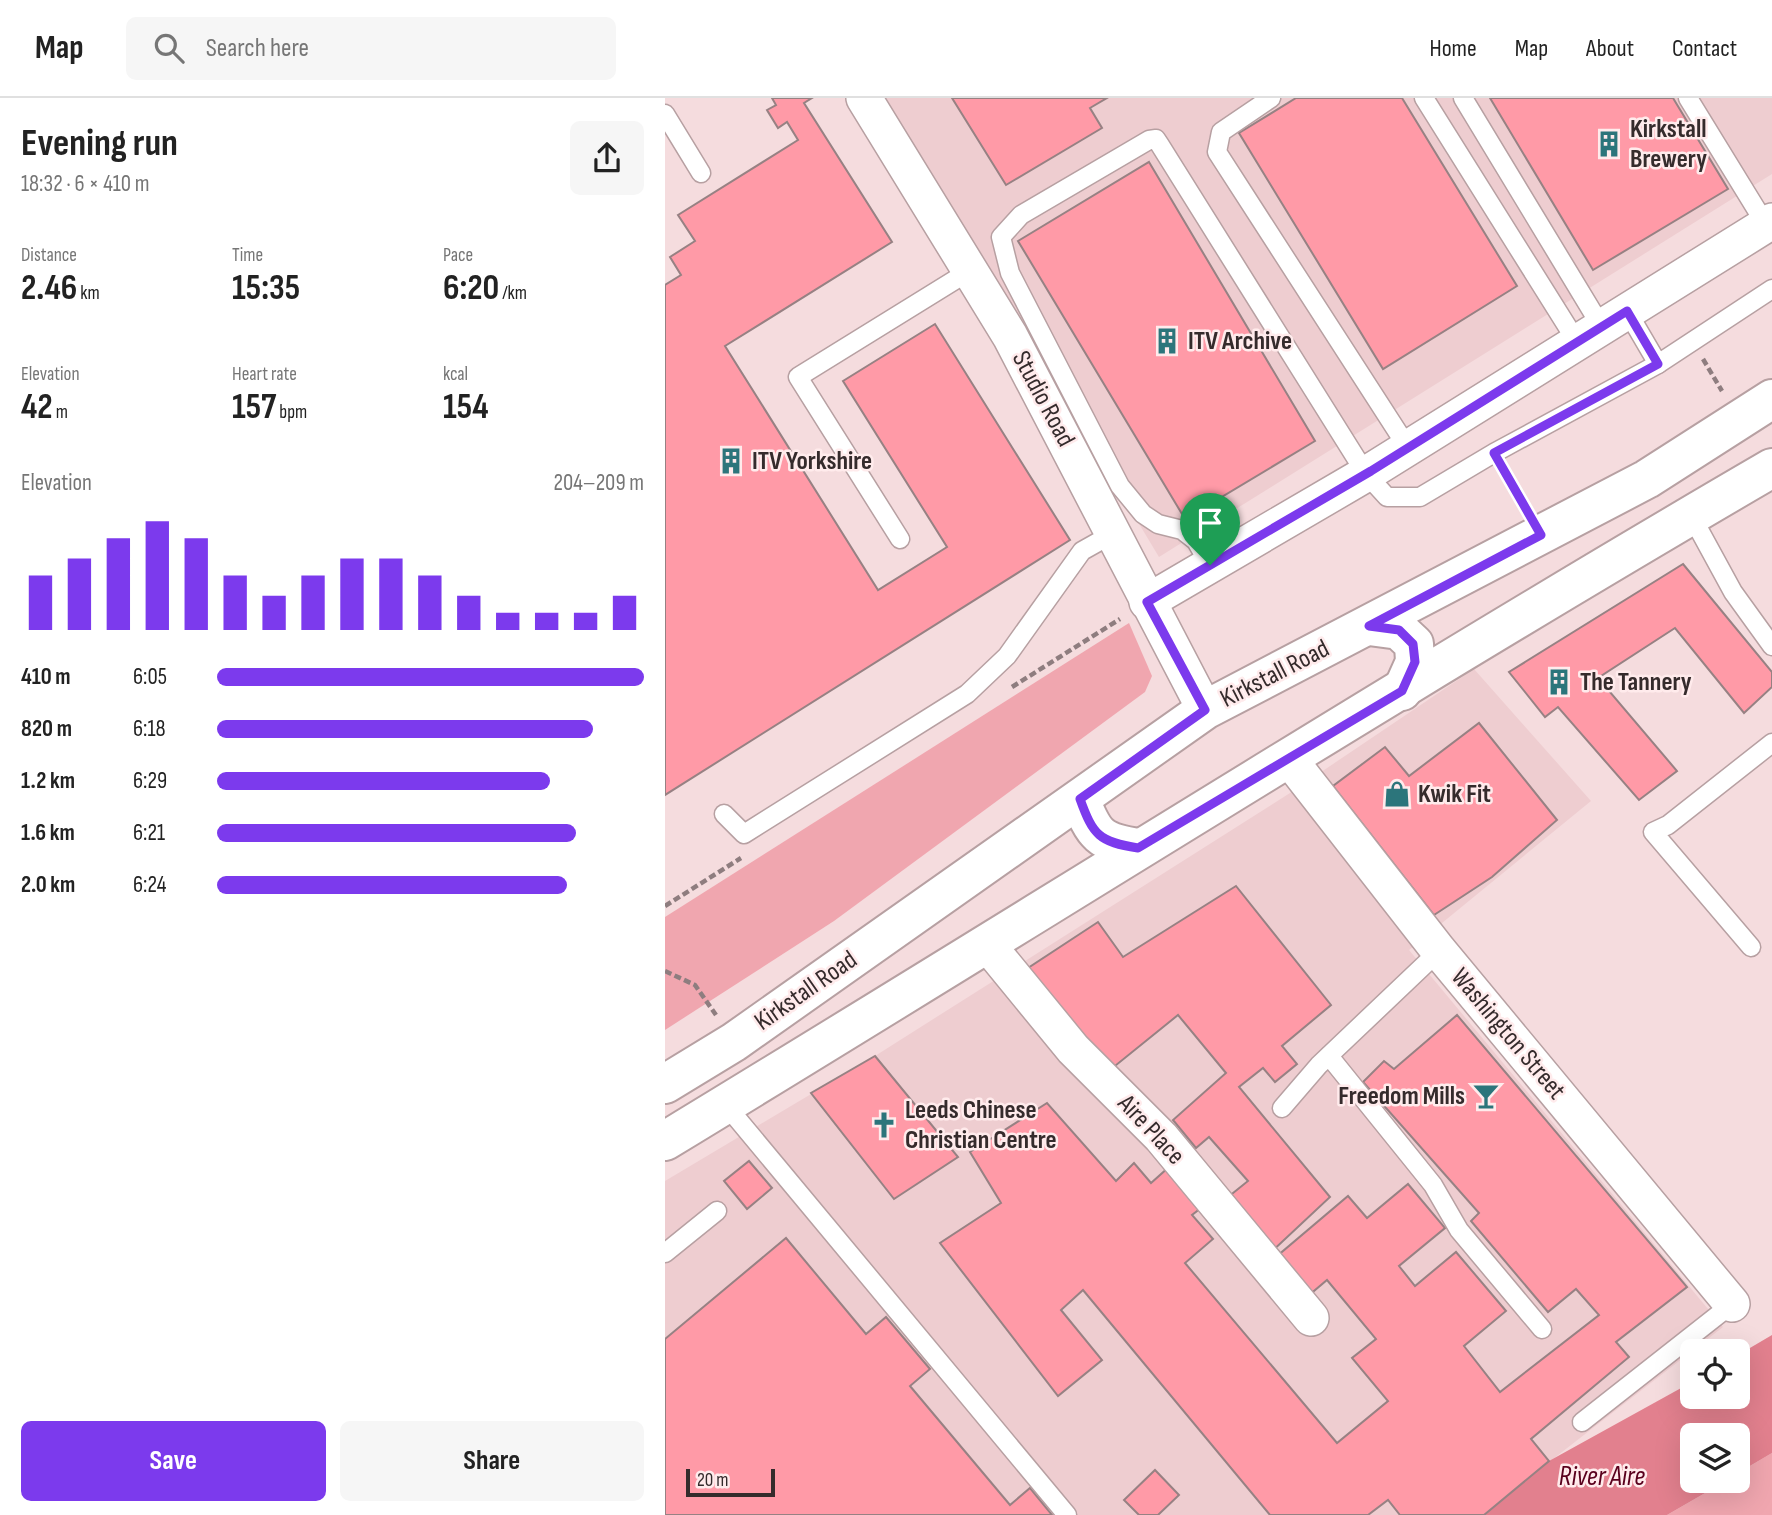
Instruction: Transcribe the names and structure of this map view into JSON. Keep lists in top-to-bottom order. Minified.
{"streets":{"main road":["Kirkstall Road"],"street":["Studio Road","Washington Street","Aire Place"]},"crossings":[["Studio Road","Kirkstall Road"],["Kirkstall Road","Washington Street"],["Kirkstall Road","Aire Place"]],"water":["River Aire"],"places":{"building":["Kirkstall Brewery","ITV Archive","ITV Yorkshire","The Tannery"],"shop":["Kwik Fit"],"bar":["Freedom Mills"],"church":["Leeds Chinese Christian Centre"]},"scale_bar":"20 m","page":{"header":"Map","search":"Search here","nav":["Home","Map","About","Contact"],"heading":["Evening run","18:32 · 6 × 410 m"],"stats":[["Distance","2.46 km"],["Time","15:35"],["Pace","6:20 /km"],["Elevation","42 m"],["Heart rate","157 bpm"],["kcal","154"]],"chart":["Elevation","204–209 m"],"list":[{"name":"410 m","note":"6:05"},{"name":"820 m","note":"6:18"},{"name":"1.2 km","note":"6:29"},{"name":"1.6 km","note":"6:21"},{"name":"2.0 km","note":"6:24"}],"buttons":["Save","Share"],"scale":"20 m"}}
